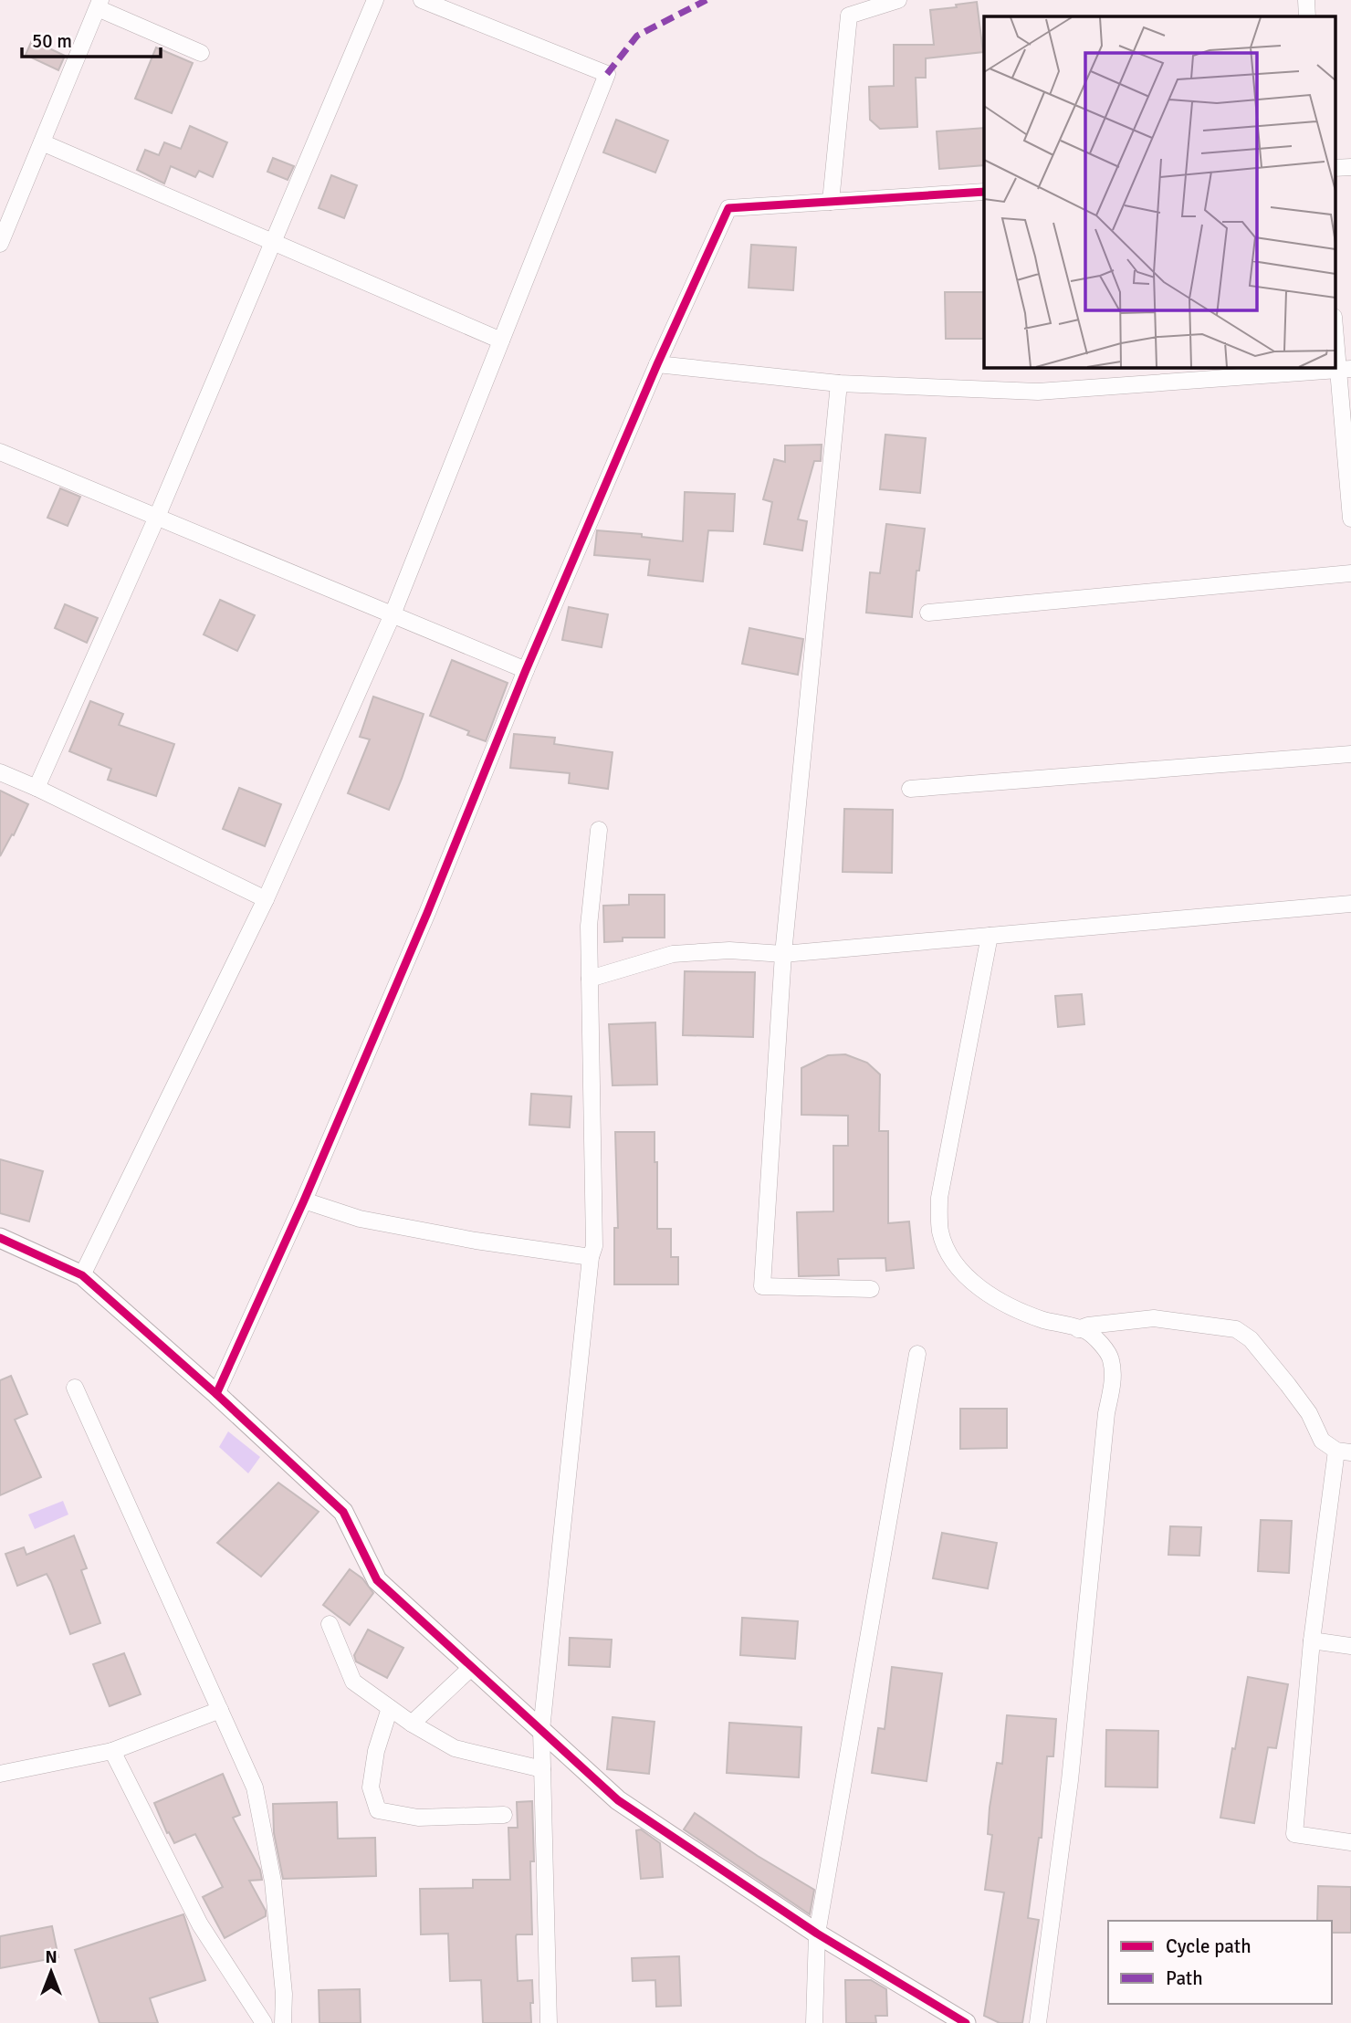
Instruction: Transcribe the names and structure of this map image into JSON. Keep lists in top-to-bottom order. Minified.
{"legend":["Cycle path","Path"],"scale_bar":"50 m","north":"top"}
